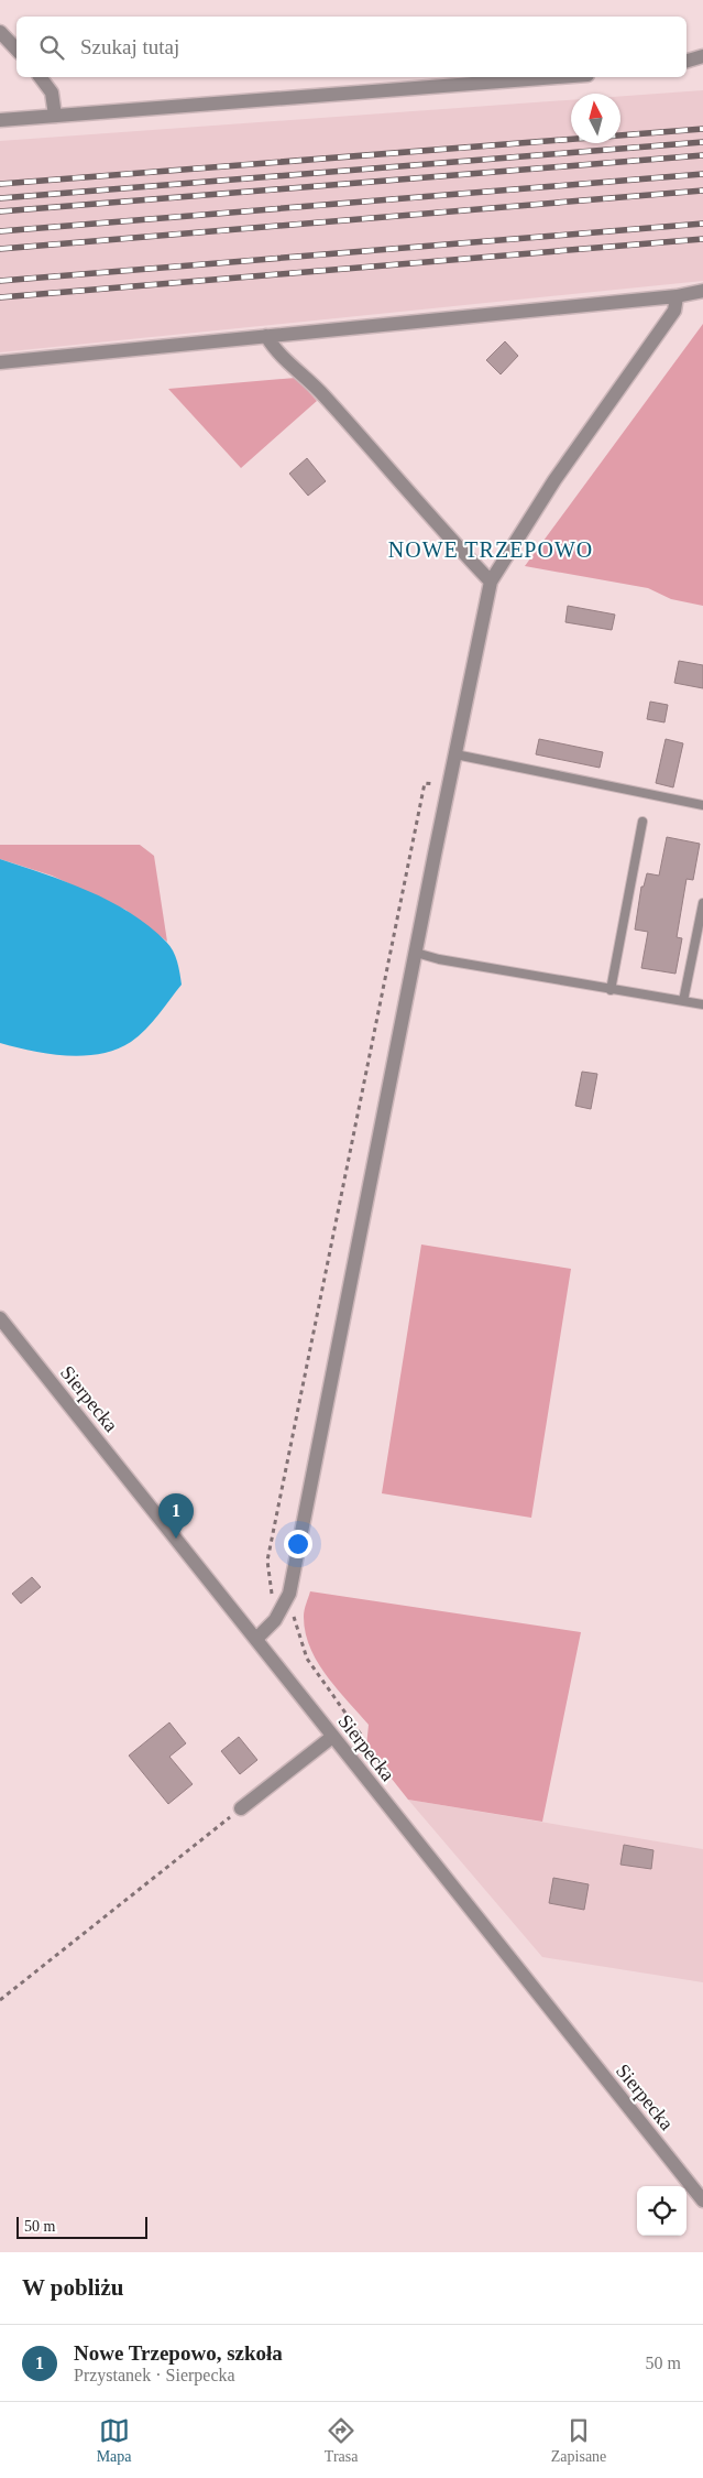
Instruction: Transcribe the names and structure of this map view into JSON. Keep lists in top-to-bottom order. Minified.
{"streets":{"street":["Sierpecka"]},"districts":["NOWE TRZEPOWO"],"scale_bar":"50 m","north":"top","page":{"search":"Szukaj tutaj","pins":"1","scale":"50 m","heading":"W pobliżu","list":[{"mark":"1","name":"Nowe Trzepowo, szkoła","note":"Przystanek · Sierpecka","value":"50 m"}],"nav":["Mapa","Trasa","Zapisane"]}}
